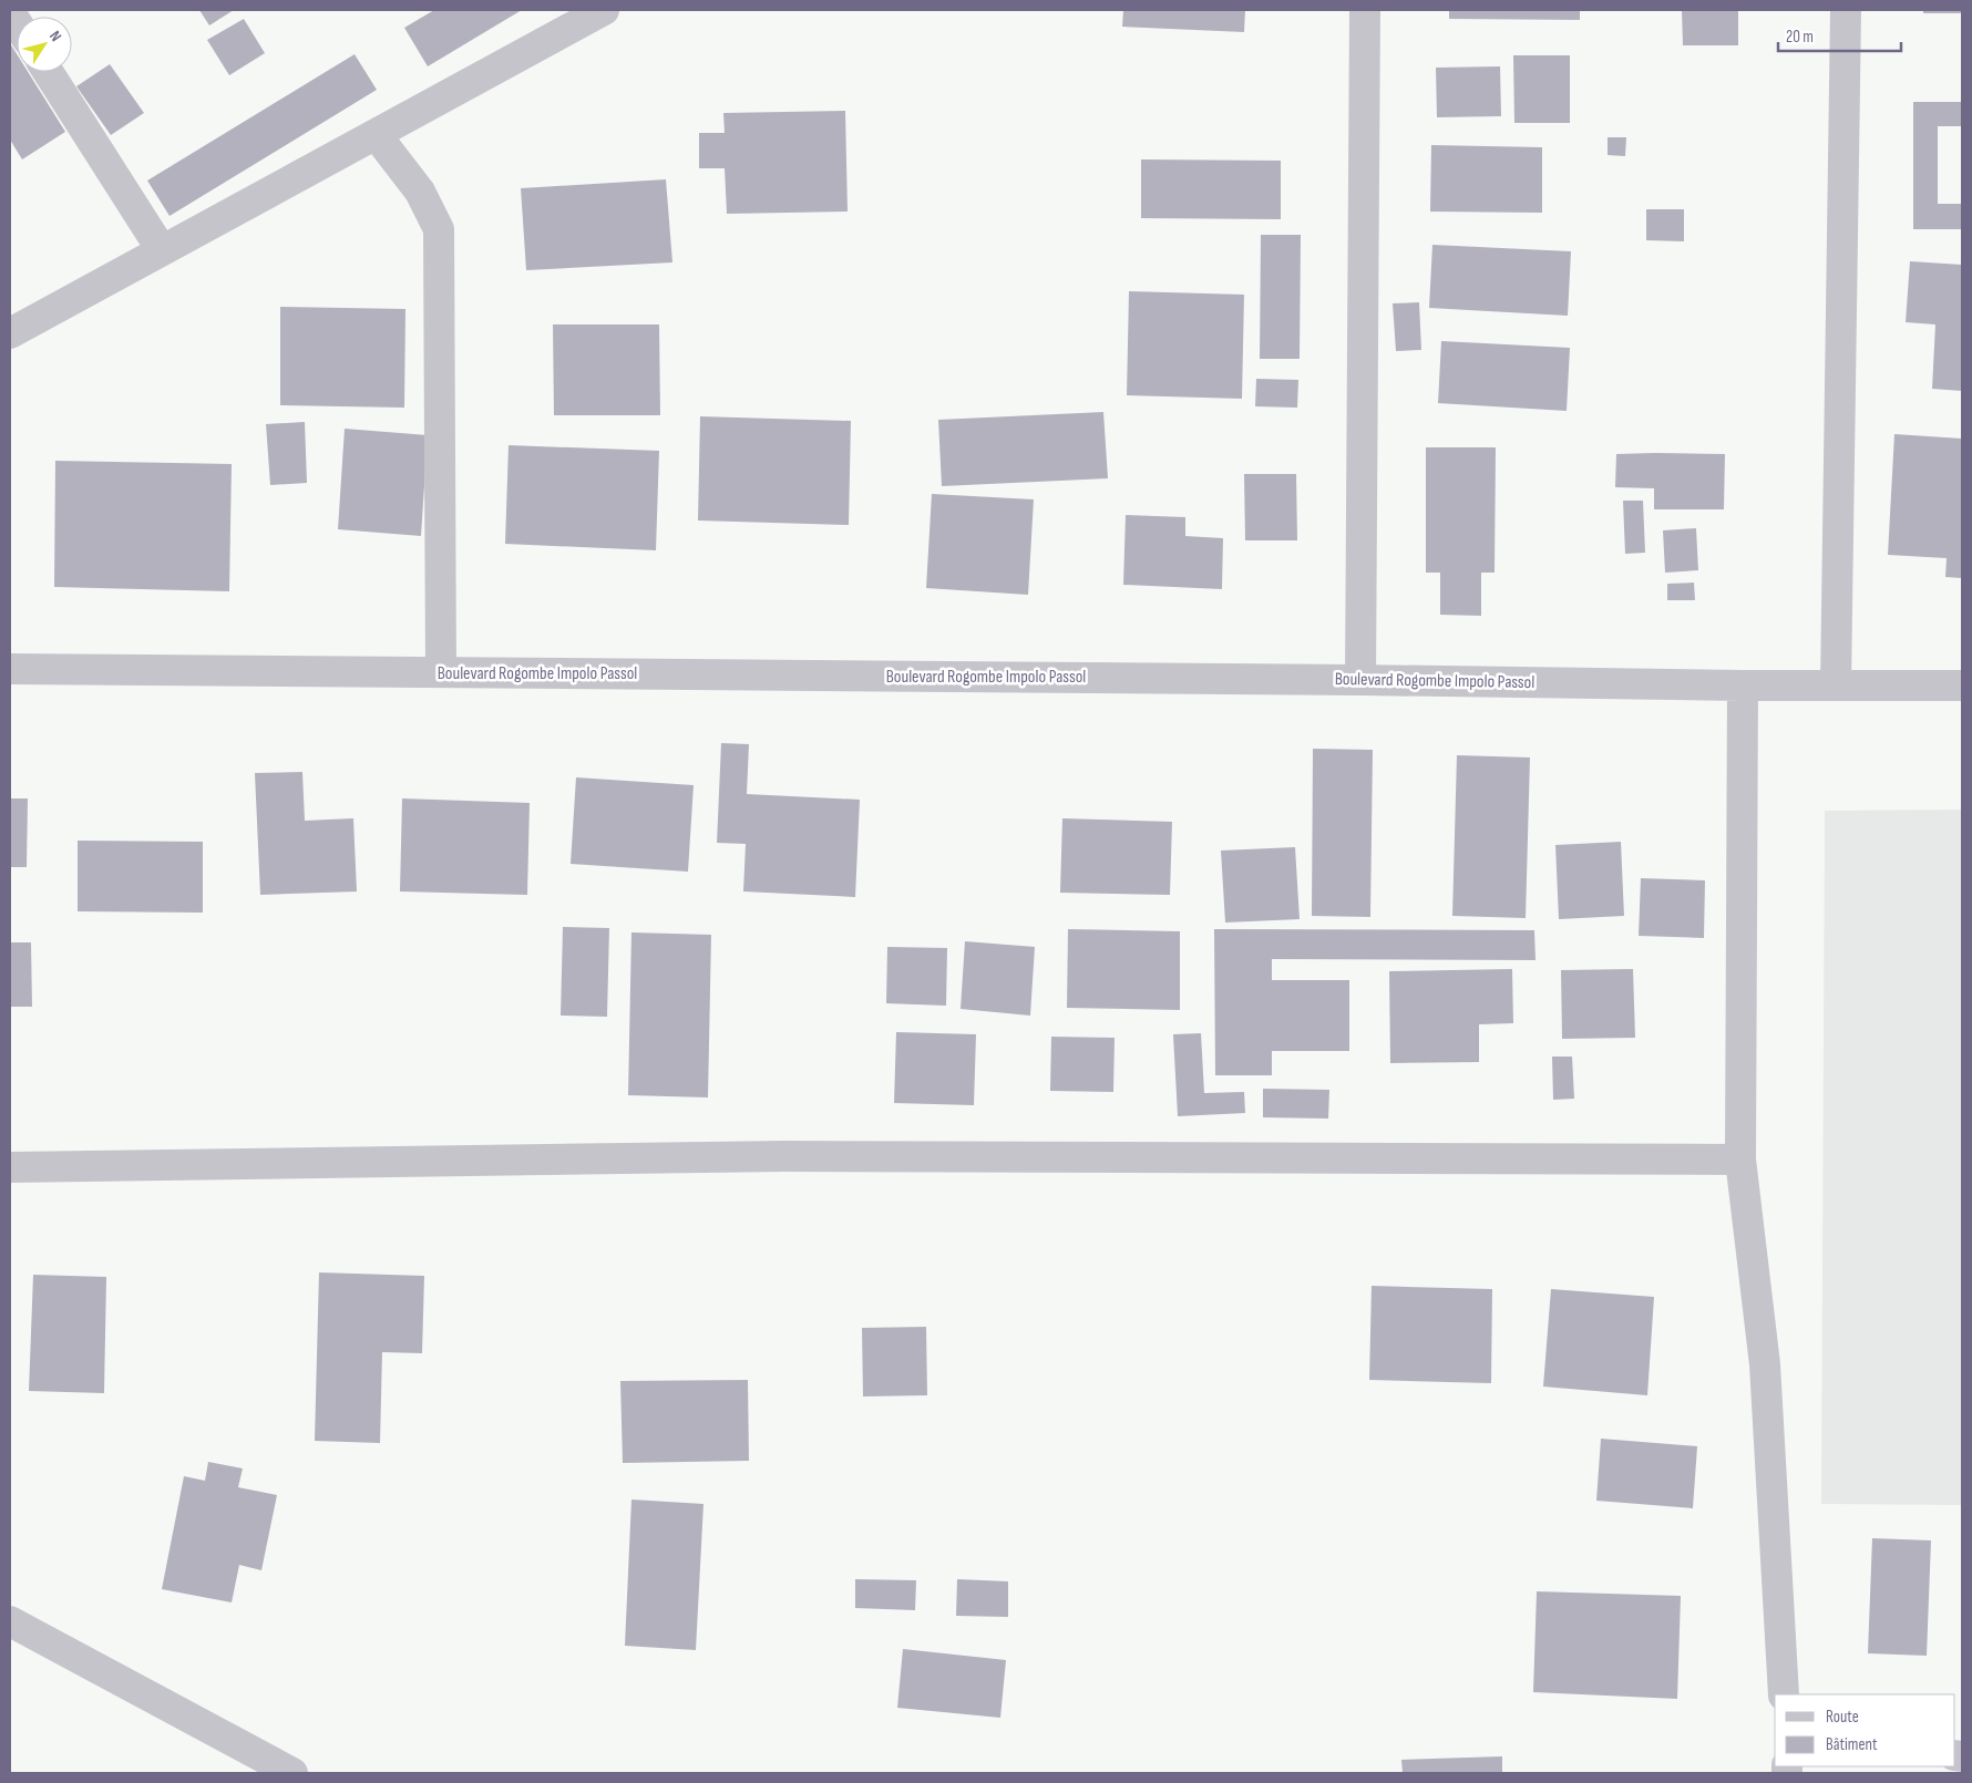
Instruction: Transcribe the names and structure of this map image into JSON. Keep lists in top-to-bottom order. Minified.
{"streets":{"street":["Boulevard Rogombe Impolo Passol"]},"legend":["Route","Bâtiment"],"scale_bar":"20 m","north":"top right"}
